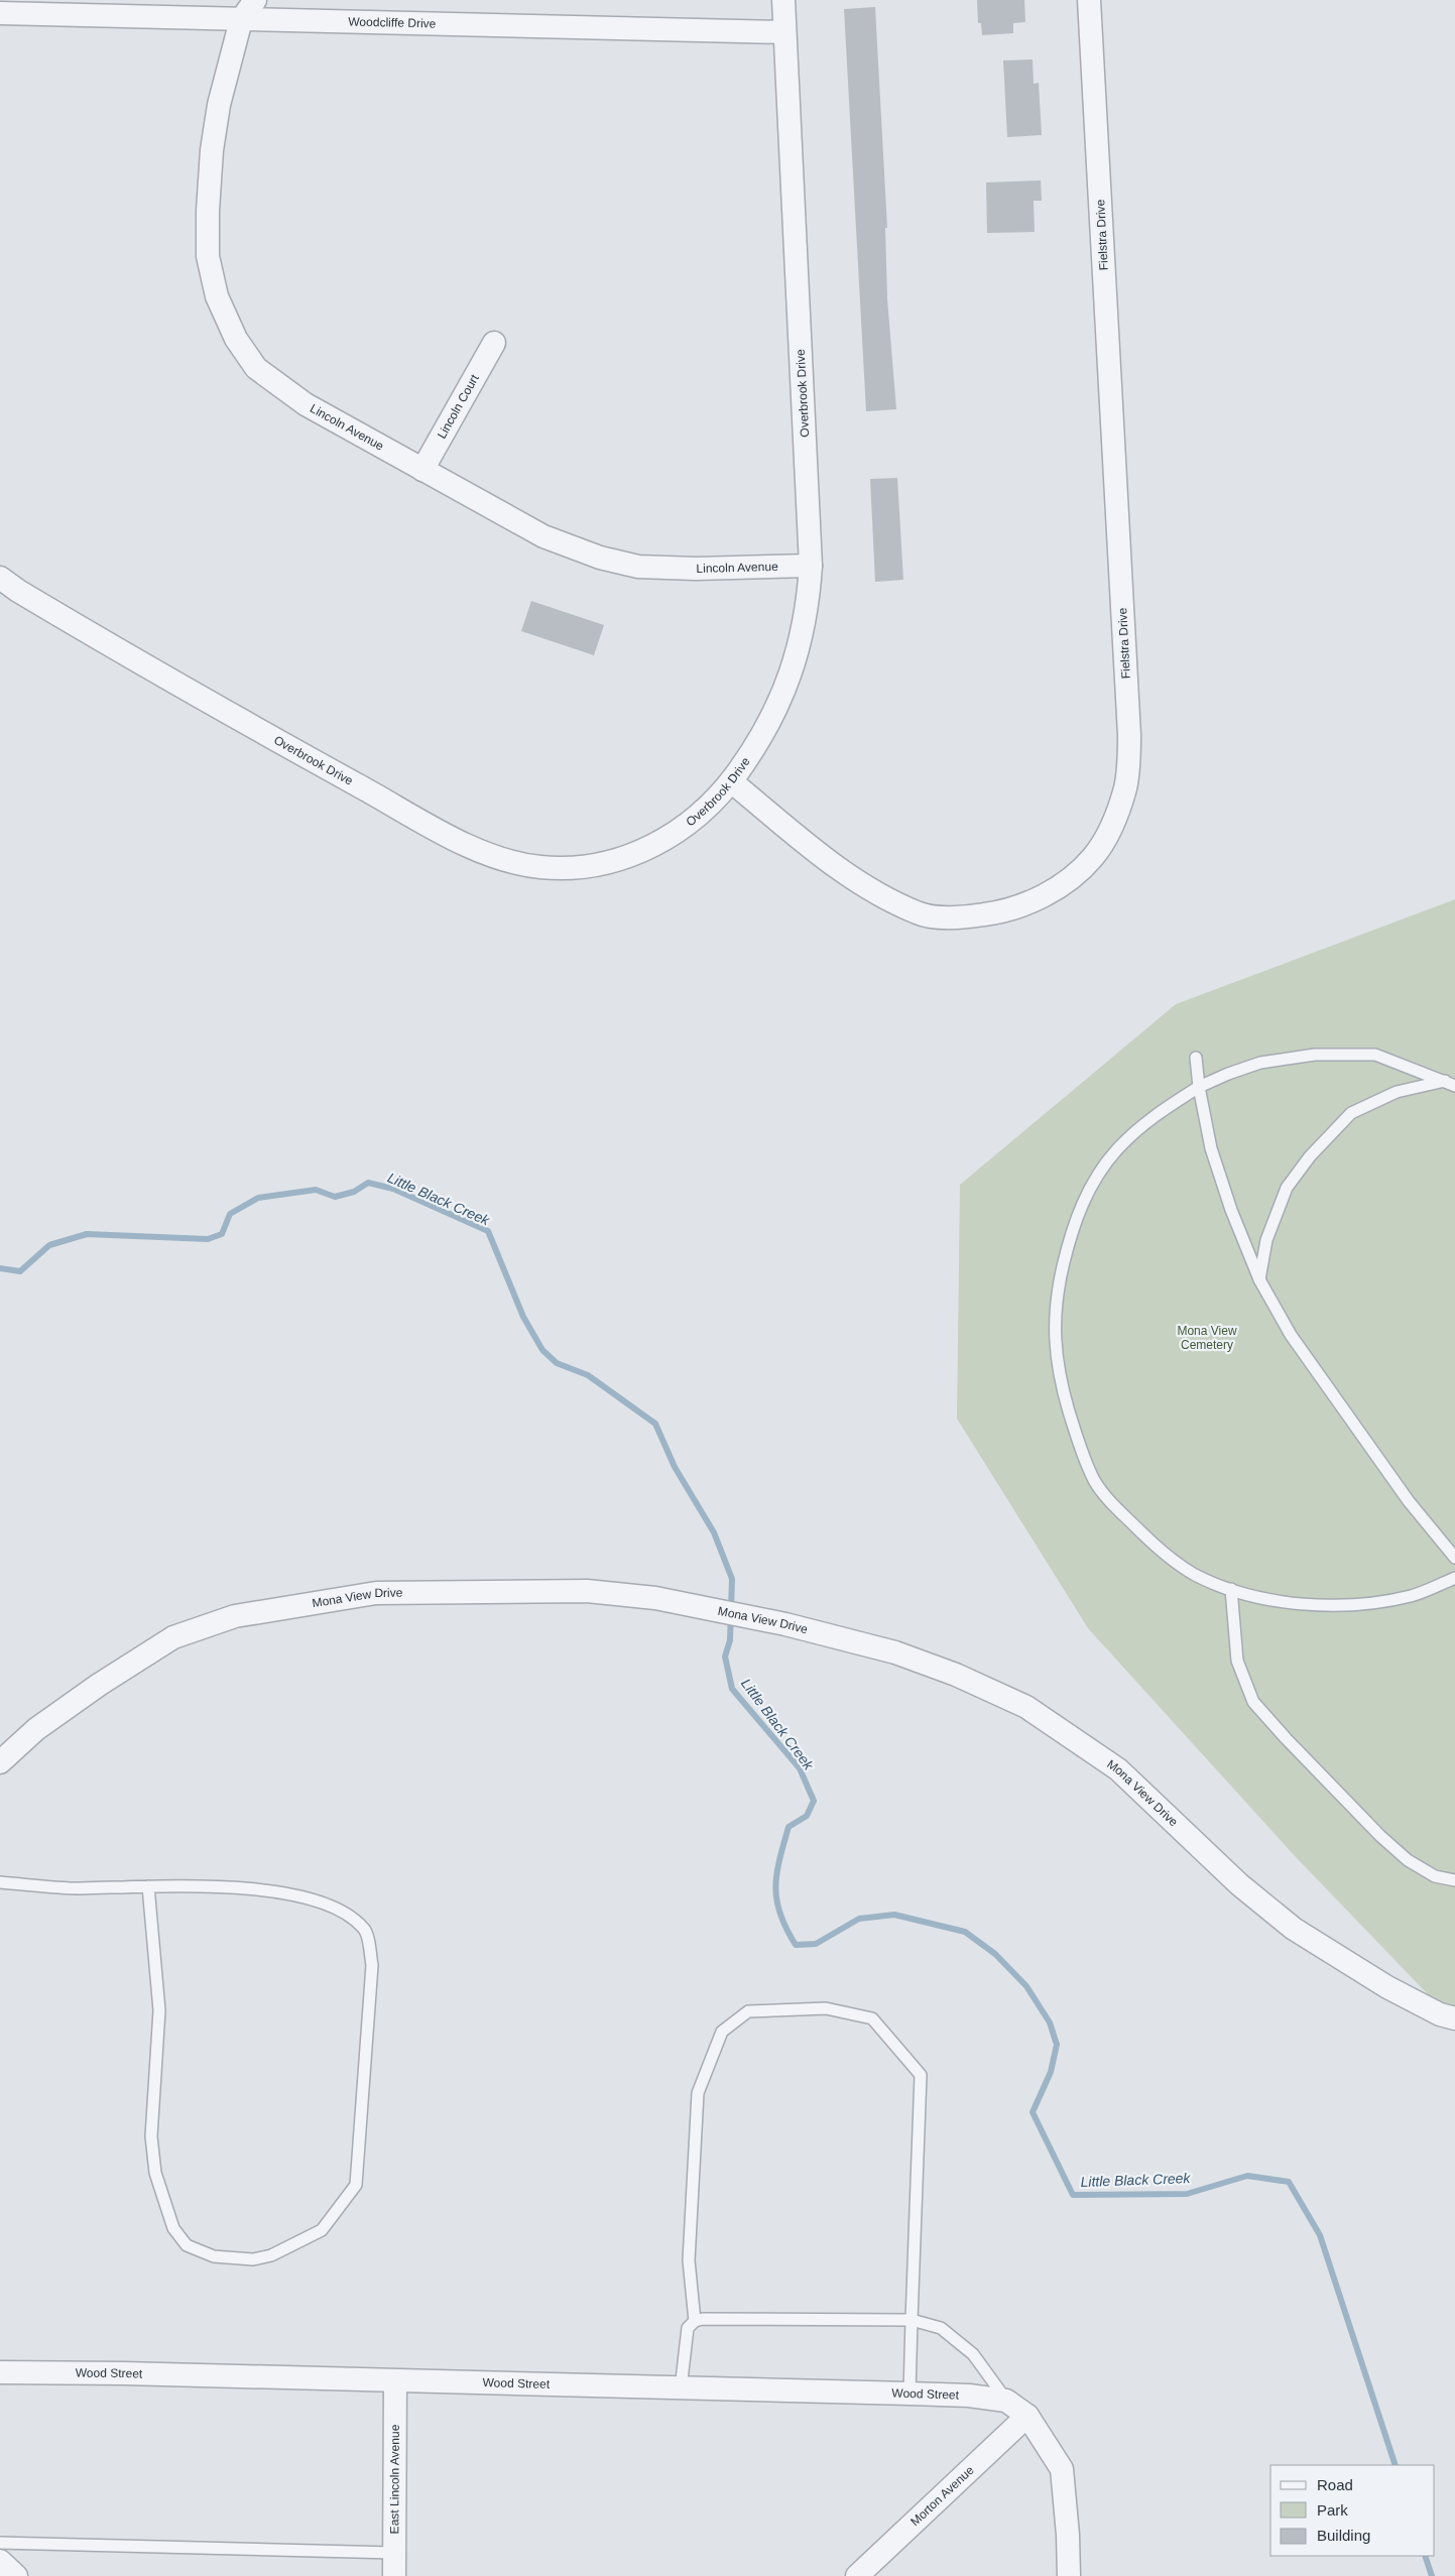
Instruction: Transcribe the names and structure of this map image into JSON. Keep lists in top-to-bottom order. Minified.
{"streets":{"street":["Woodcliffe Drive","Fielstra Drive","Overbrook Drive","Lincoln Court","Lincoln Avenue","Mona View Drive","Wood Street","East Lincoln Avenue","Morton Avenue"]},"crossings":[["Woodcliffe Drive","Overbrook Drive"],["Woodcliffe Drive","Lincoln Avenue"],["Fielstra Drive","Overbrook Drive"],["Overbrook Drive","Lincoln Avenue"],["Lincoln Court","Lincoln Avenue"],["Wood Street","East Lincoln Avenue"],["Wood Street","Morton Avenue"]],"water":["Little Black Creek"],"parks":["Mona View Cemetery"],"legend":["Road","Park","Building"]}
